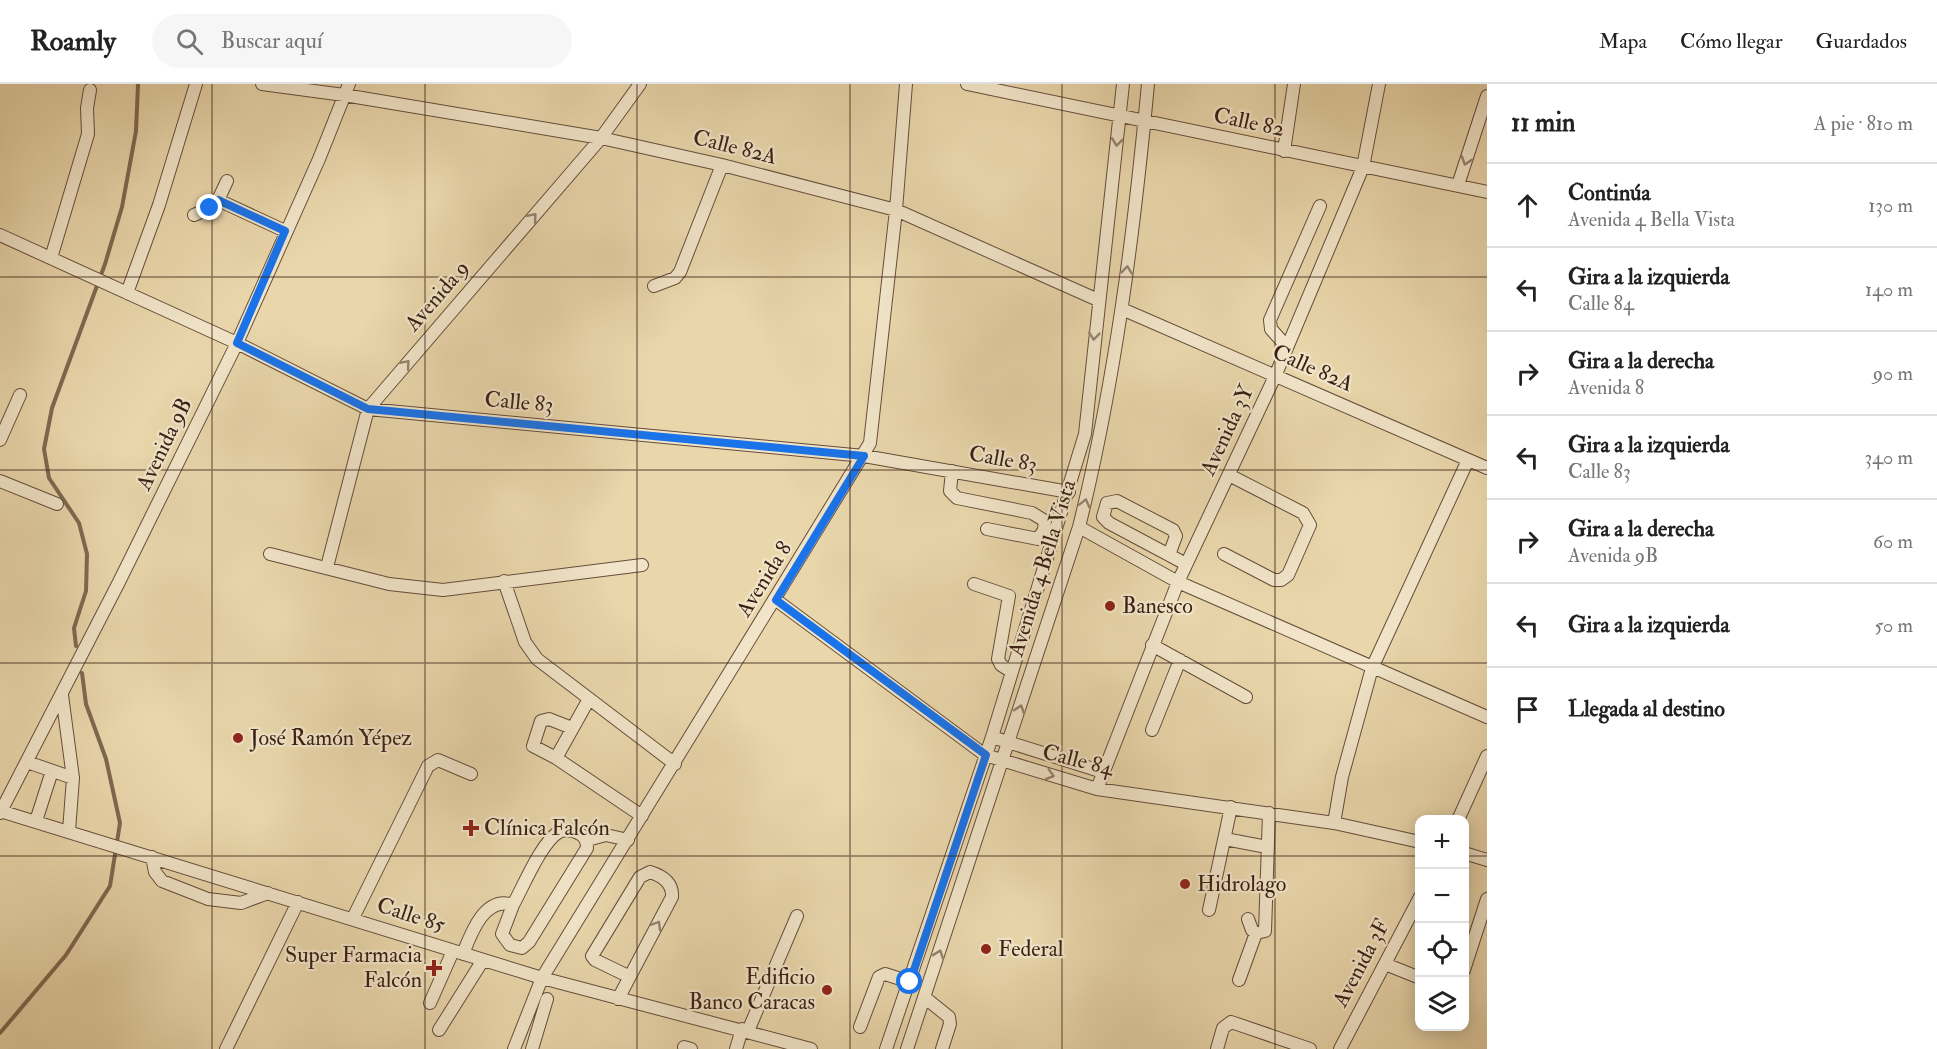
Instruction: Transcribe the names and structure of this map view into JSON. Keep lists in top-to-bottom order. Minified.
{"streets":{"street":["Calle 82","Calle 82A","Avenida 9","Calle 83","Avenida 3Y","Avenida 9B","Avenida 4 Bella Vista","Avenida 8","Calle 84","Calle 85","Avenida 3F"]},"crossings":[["Calle 82","Avenida 3Y"],["Calle 82","Avenida 4 Bella Vista"],["Calle 82A","Avenida 9"],["Calle 82A","Avenida 3Y"],["Calle 82A","Avenida 9B"],["Calle 82A","Avenida 4 Bella Vista"],["Calle 82A","Avenida 8"],["Avenida 9","Calle 83"],["Calle 83","Avenida 9B"],["Calle 83","Avenida 4 Bella Vista"],["Calle 83","Avenida 8"],["Avenida 3Y","Calle 84"],["Avenida 9B","Calle 85"],["Avenida 4 Bella Vista","Calle 84"],["Avenida 8","Calle 84"],["Avenida 8","Calle 85"]],"one_way":["Avenida 9"],"places":{"other":["Banesco","José Ramón Yépez","Hidrolago","Federal","Edificio Banco Caracas"],"health":["Clínica Falcón","Super Farmacia Falcón"]},"page":{"header":"Roamly","search":"Buscar aquí","nav":["Mapa","Cómo llegar","Guardados"],"heading":["11 min","A pie · 810 m"],"list":[["Continúa","Avenida 4 Bella Vista","130 m"],["Gira a la izquierda","Calle 84","140 m"],["Gira a la derecha","Avenida 8","90 m"],["Gira a la izquierda","Calle 83","340 m"],["Gira a la derecha","Avenida 9B","60 m"],["Gira a la izquierda","50 m"],"Llegada al destino"],"map_buttons":["+","−"]}}
